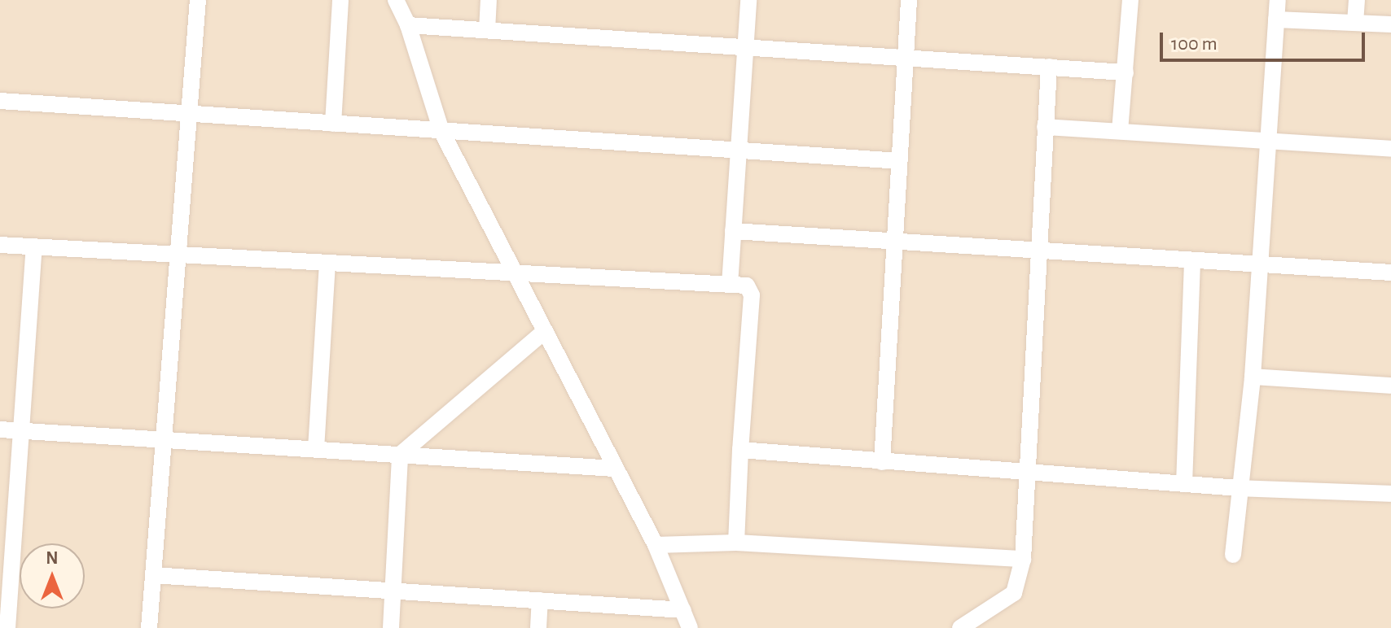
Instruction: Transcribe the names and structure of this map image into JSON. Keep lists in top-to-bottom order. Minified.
{"scale_bar":"100 m","north":"top"}
